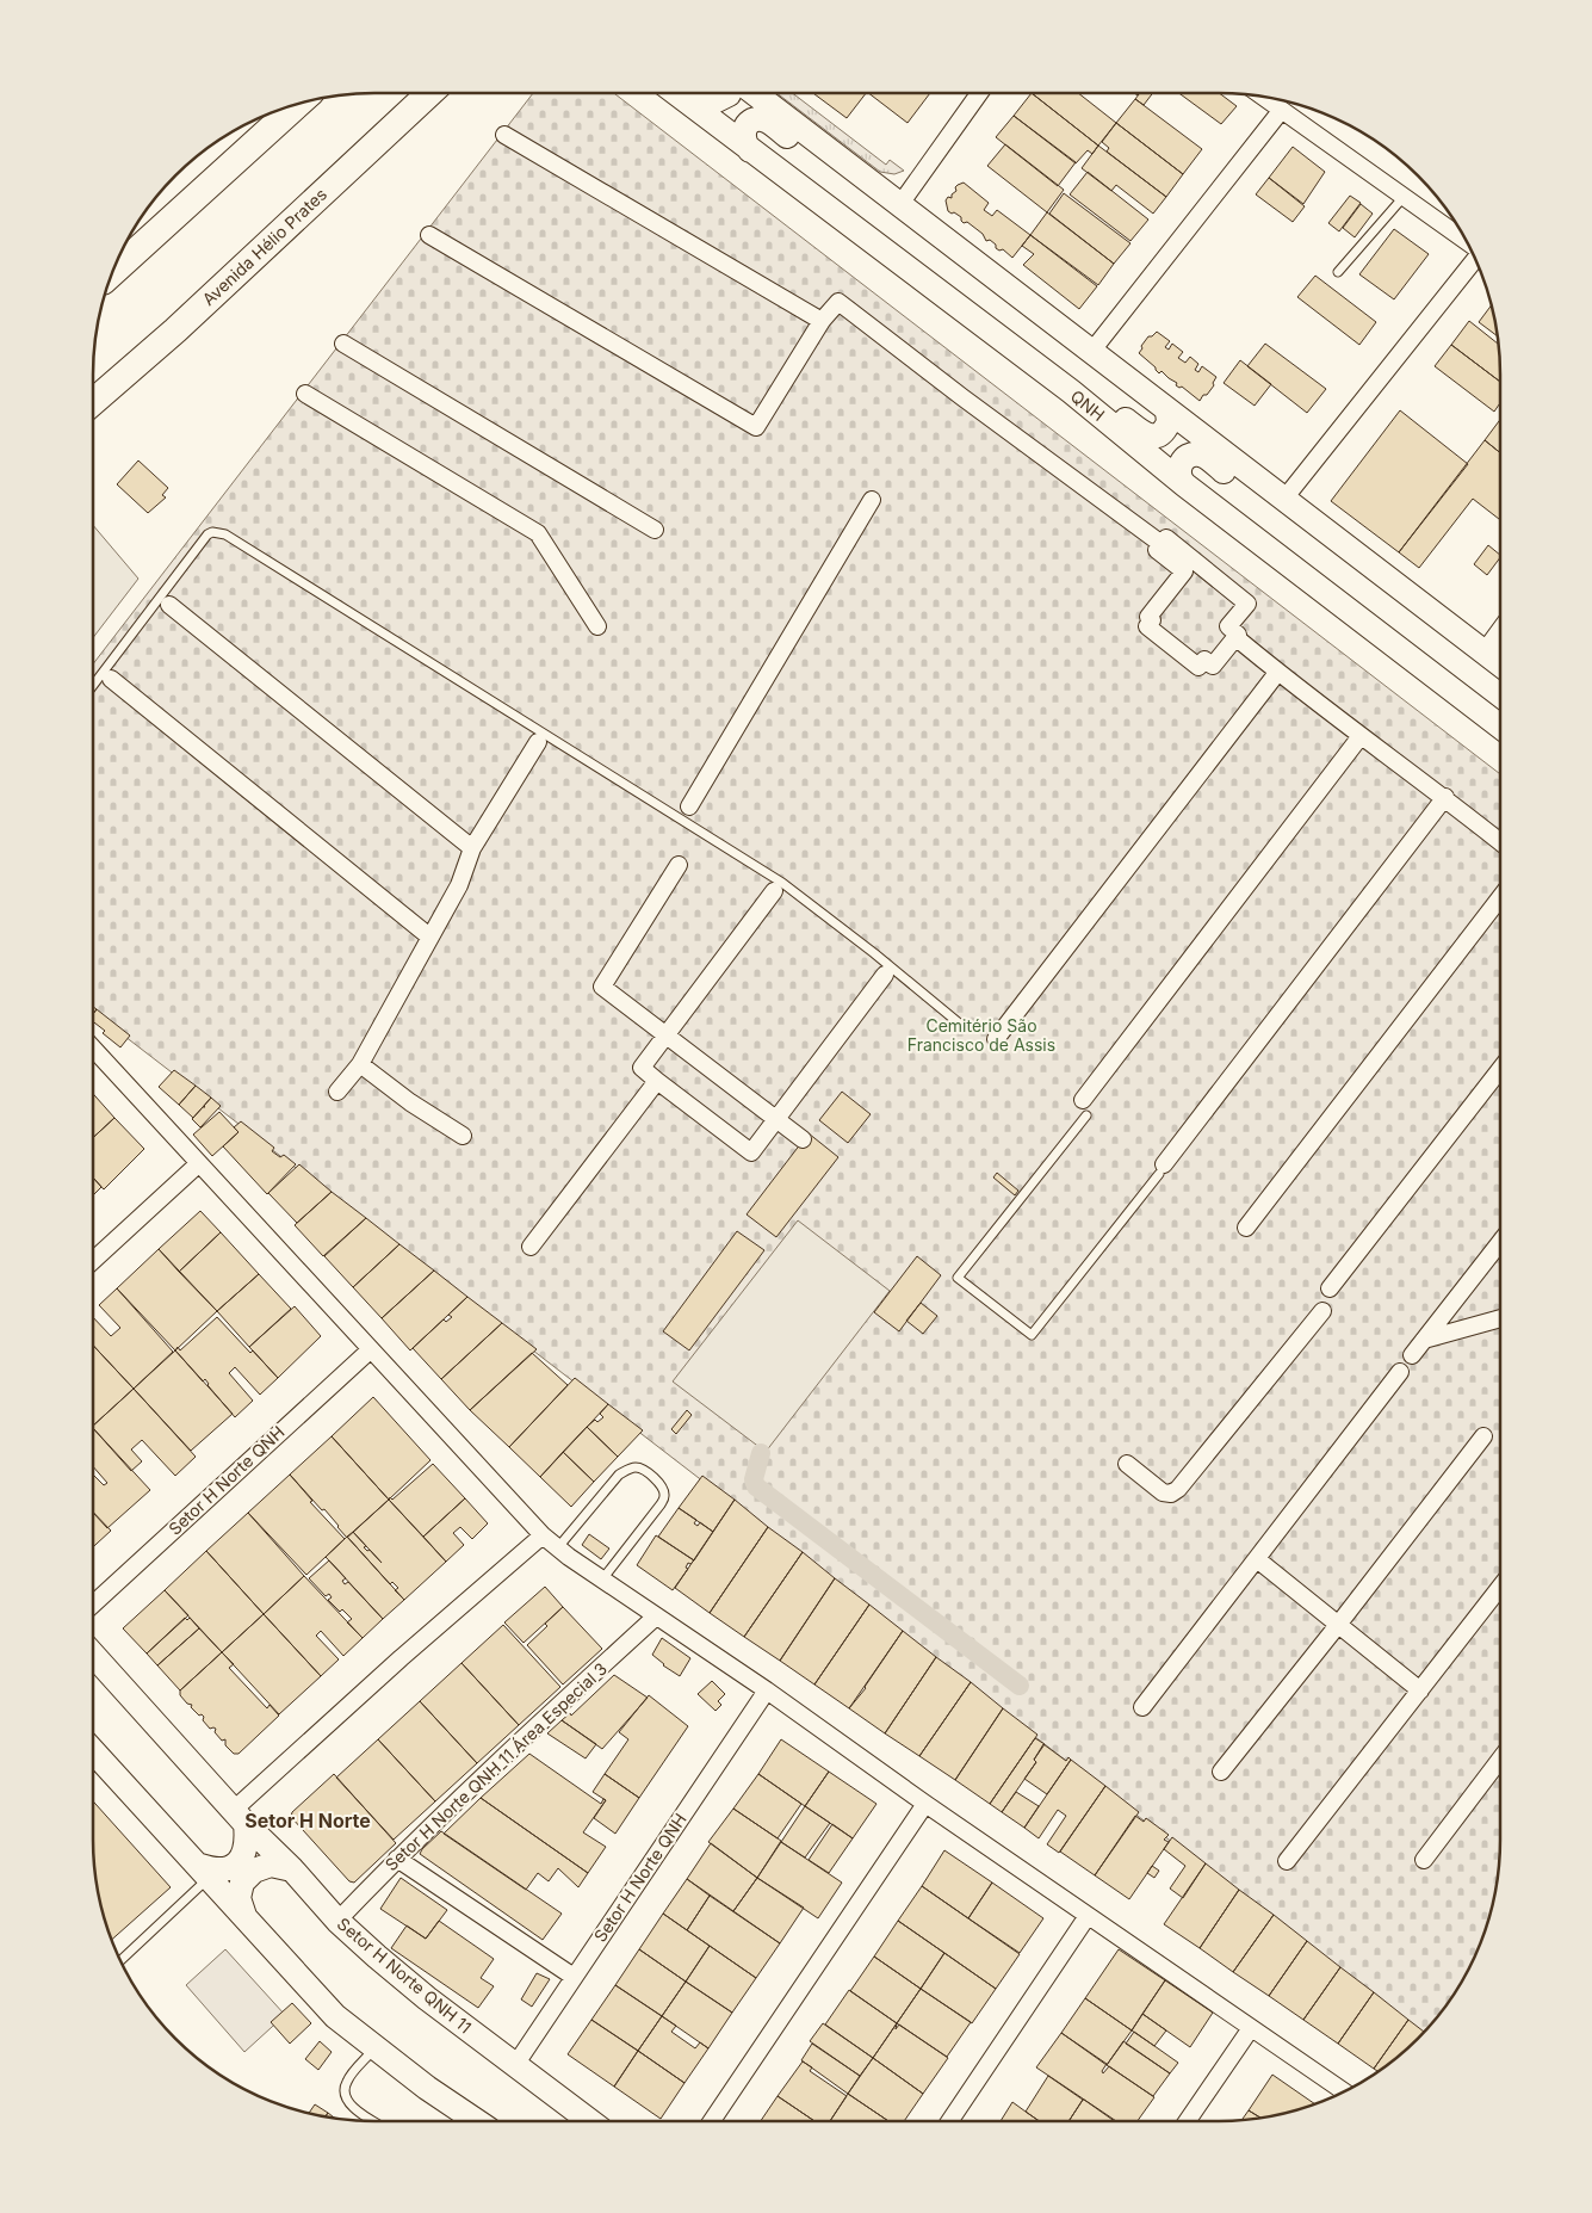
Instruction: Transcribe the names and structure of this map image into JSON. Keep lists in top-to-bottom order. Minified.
{"streets":{"main road":["Avenida Hélio Prates"],"street":["QNH","Setor H Norte QNH","Setor H Norte QNH 11 Área Especial 3","Setor H Norte QNH 11"]},"crossings":[["Setor H Norte QNH","Setor H Norte QNH 11"],["Setor H Norte QNH 11 Área Especial 3","Setor H Norte QNH 11"]],"districts":["Setor H Norte"],"parks":["Cemitério São Francisco de Assis"]}
